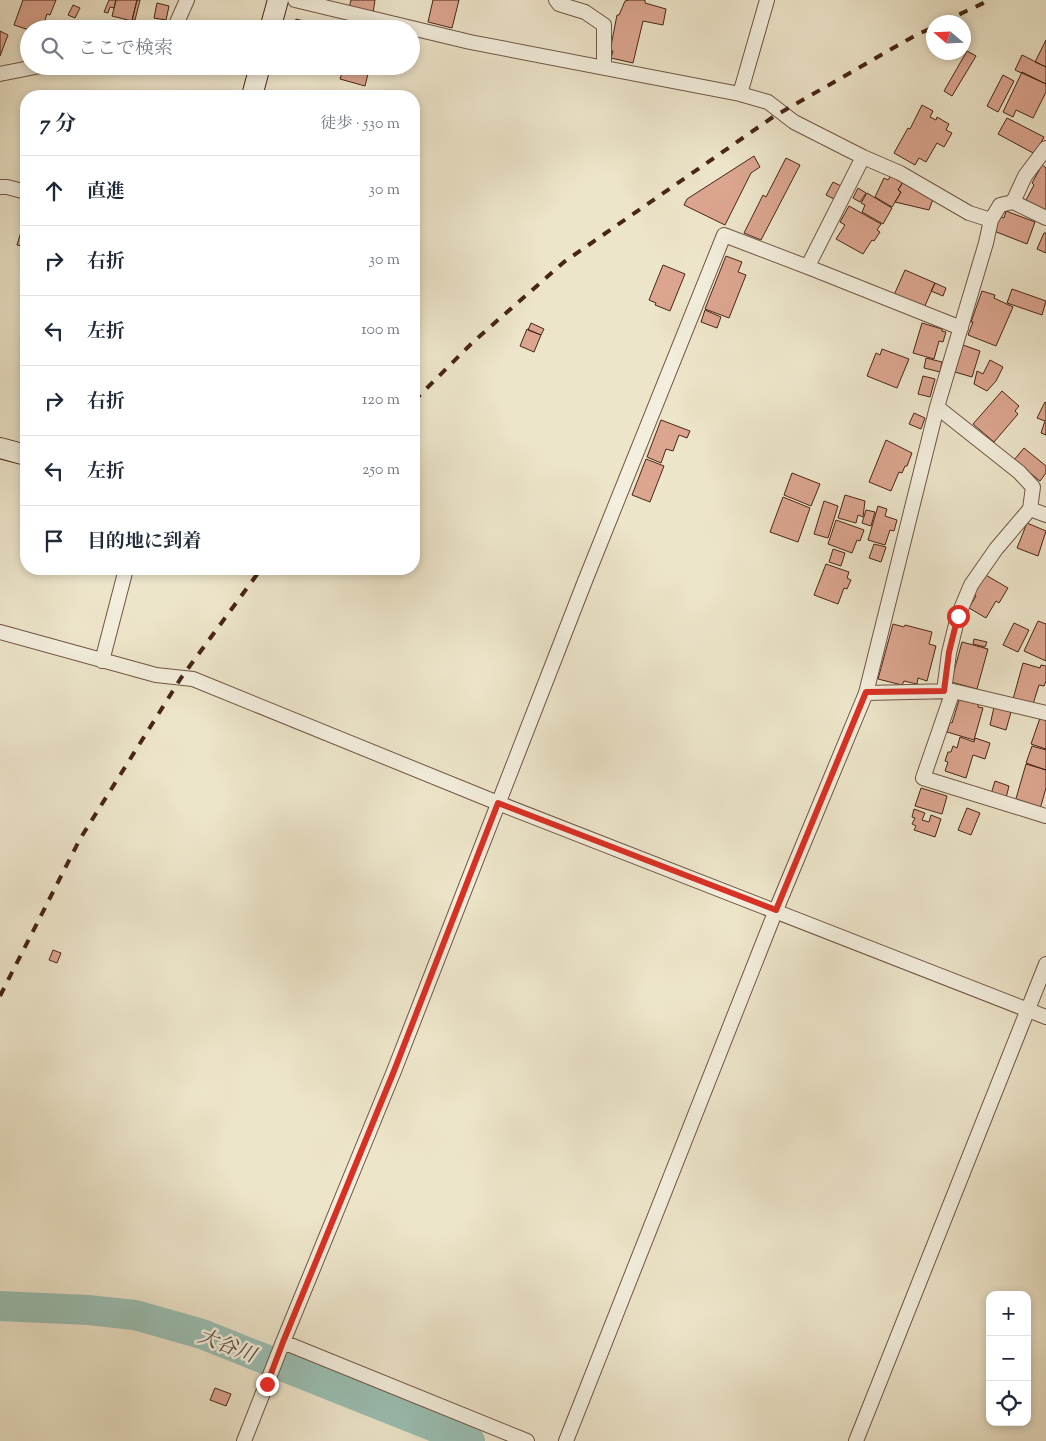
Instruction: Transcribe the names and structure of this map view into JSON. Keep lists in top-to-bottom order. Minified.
{"water":["大谷川"],"north":"left","page":{"search":"ここで検索","heading":["7 分","徒歩 · 530 m"],"list":[["直進","30 m"],["右折","30 m"],["左折","100 m"],["右折","120 m"],["左折","250 m"],"目的地に到着"],"map_buttons":["+","−"]}}
